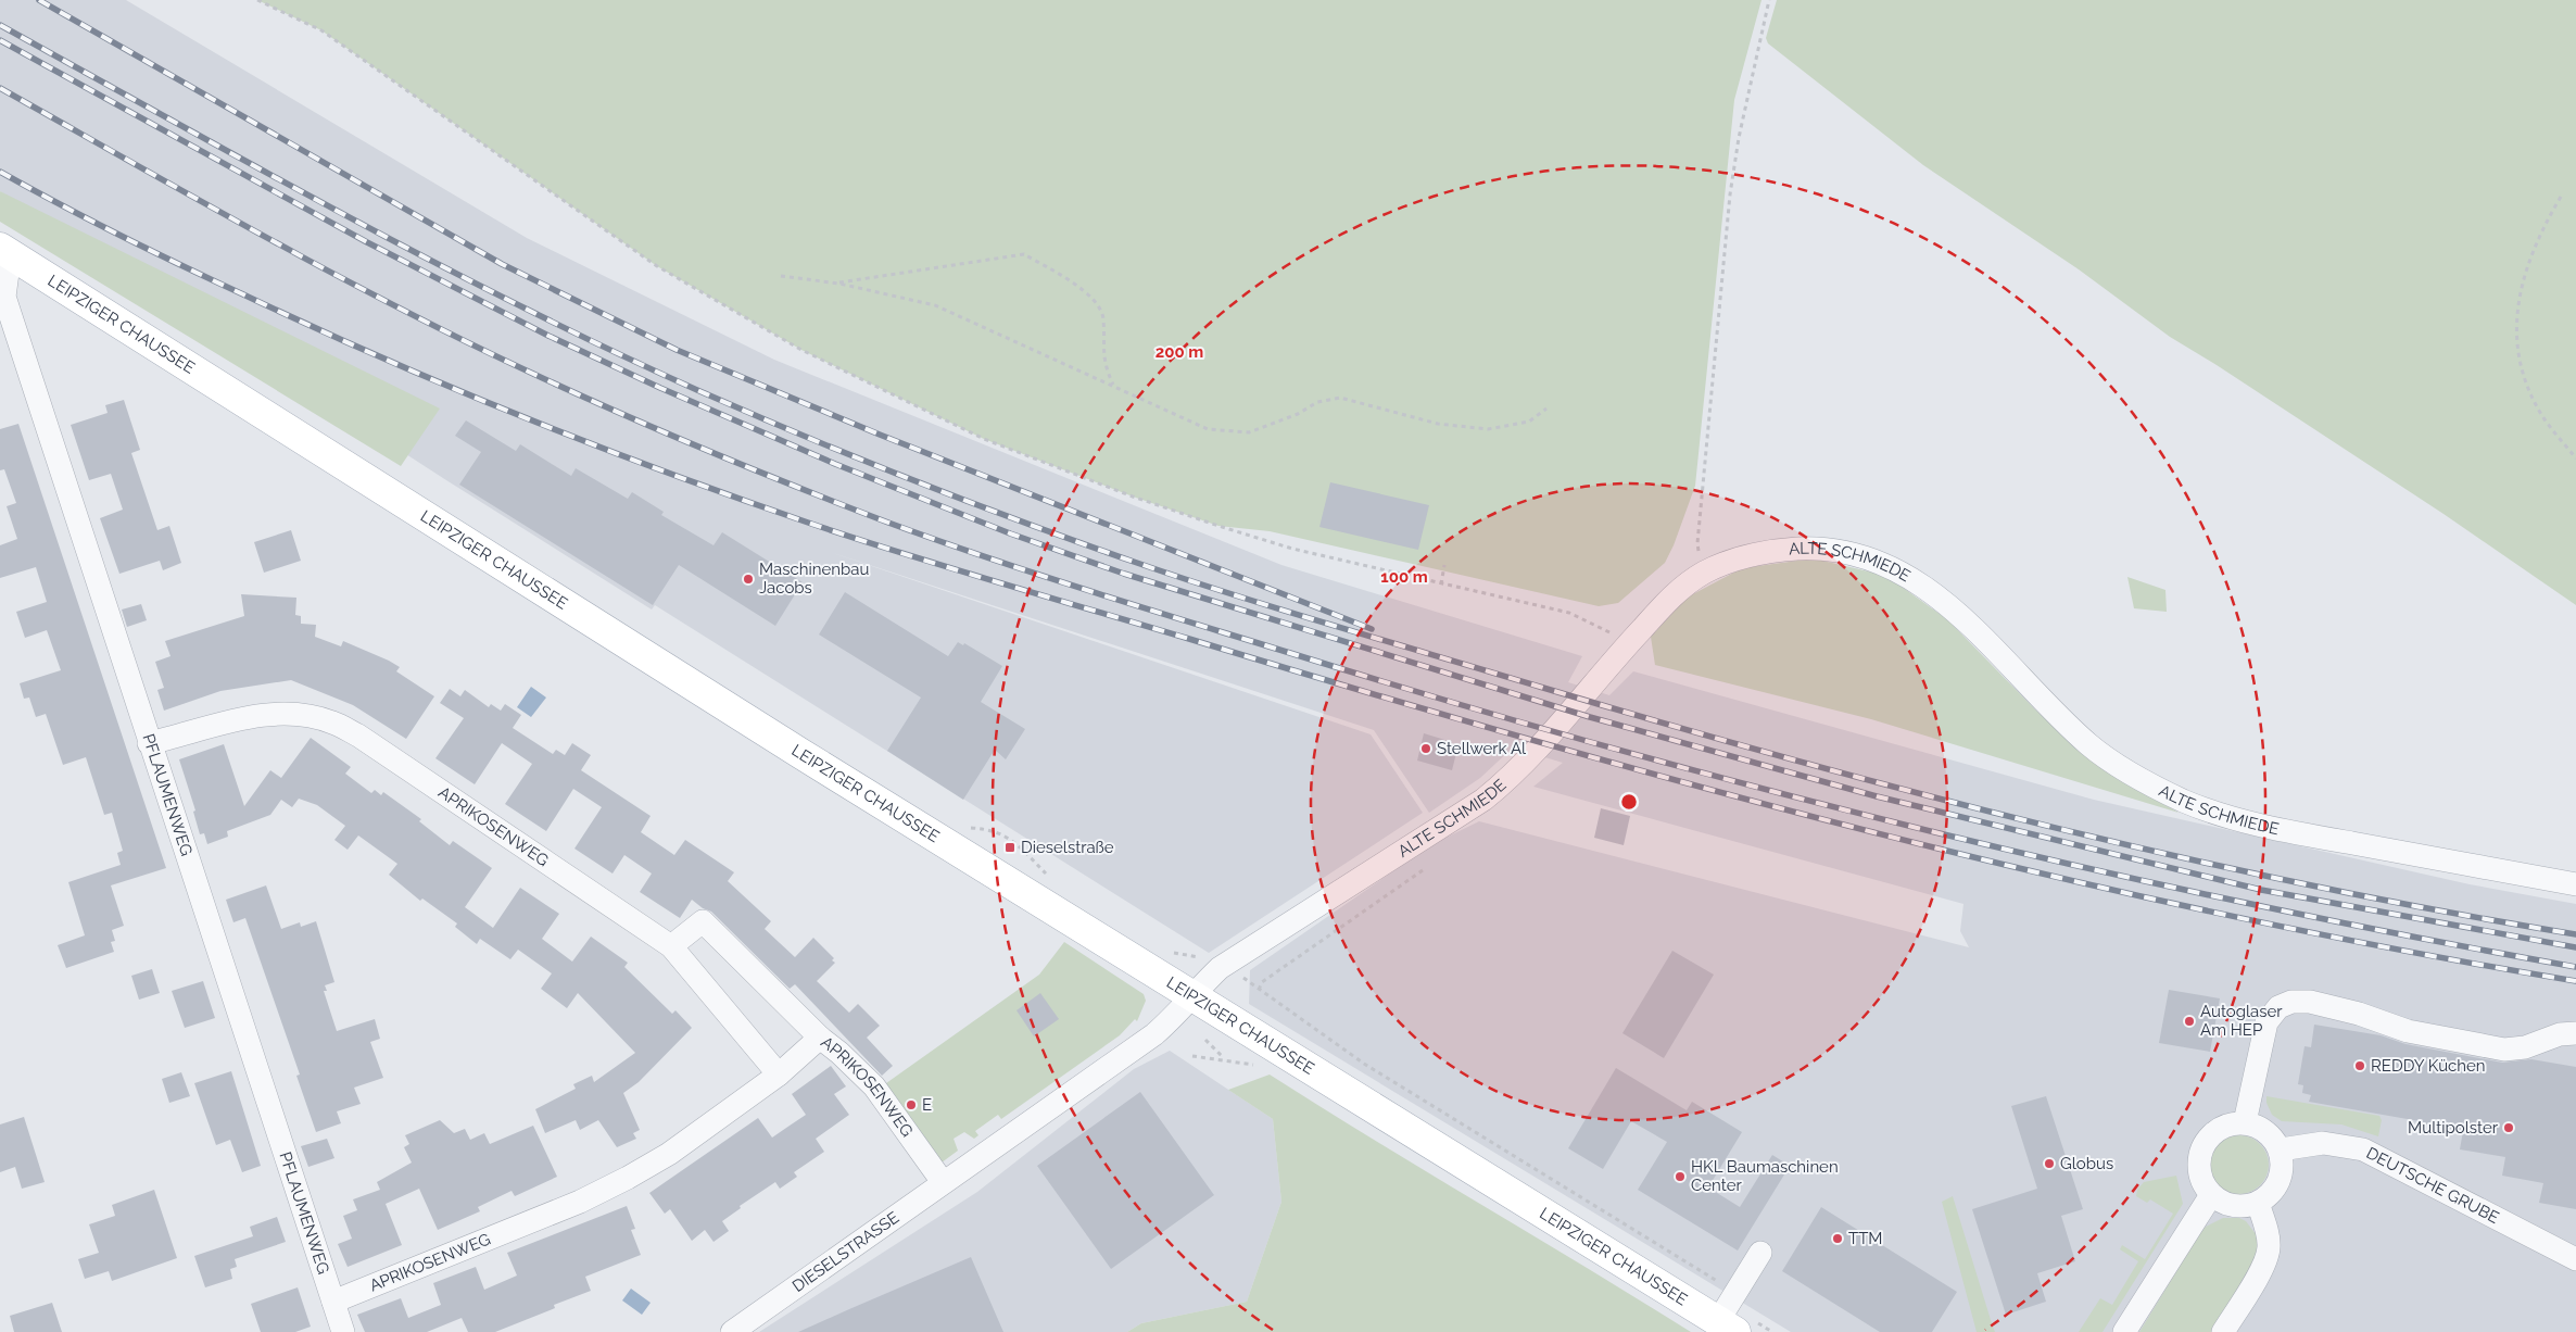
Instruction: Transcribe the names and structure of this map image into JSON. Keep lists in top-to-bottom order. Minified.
{"streets":{"main road":["LEIPZIGER CHAUSSEE"],"street":["ALTE SCHMIEDE","PFLAUMENWEG","APRIKOSENWEG","DEUTSCHE GRUBE","DIESELSTRASSE"]},"crossings":[["LEIPZIGER CHAUSSEE","ALTE SCHMIEDE"],["LEIPZIGER CHAUSSEE","PFLAUMENWEG"],["LEIPZIGER CHAUSSEE","DIESELSTRASSE"],["ALTE SCHMIEDE","DIESELSTRASSE"],["PFLAUMENWEG","APRIKOSENWEG"],["APRIKOSENWEG","DIESELSTRASSE"]],"places":{"other":["Maschinenbau Jacobs","Stellwerk Al","Autoglaser Am HEP","REDDY Küchen","E","Multipolster","Globus","HKL Baumaschinen Center","TTM"],"transit":["Dieselstraße"]},"rings":["200 m","100 m"]}
